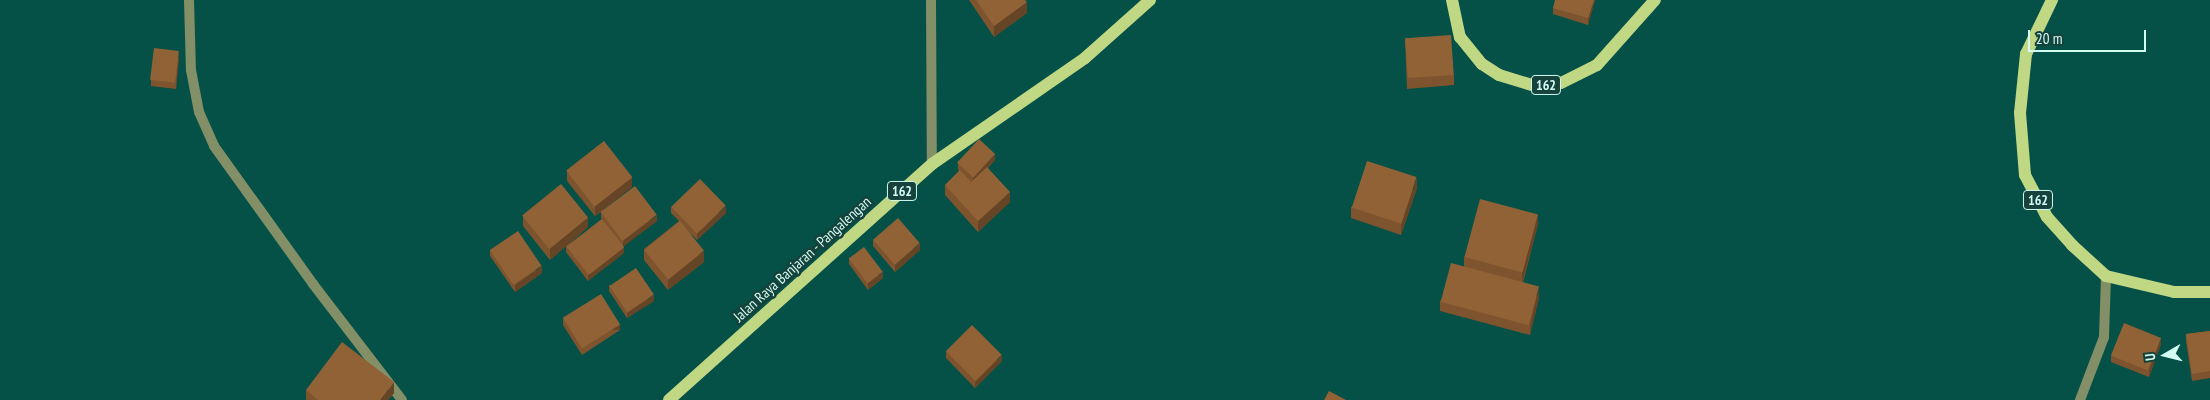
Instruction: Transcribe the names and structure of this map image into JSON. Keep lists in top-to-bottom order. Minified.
{"streets":{"main road":["162","Jalan Raya Banjaran - Pangalengan"]},"scale_bar":"20 m","north":"left"}
